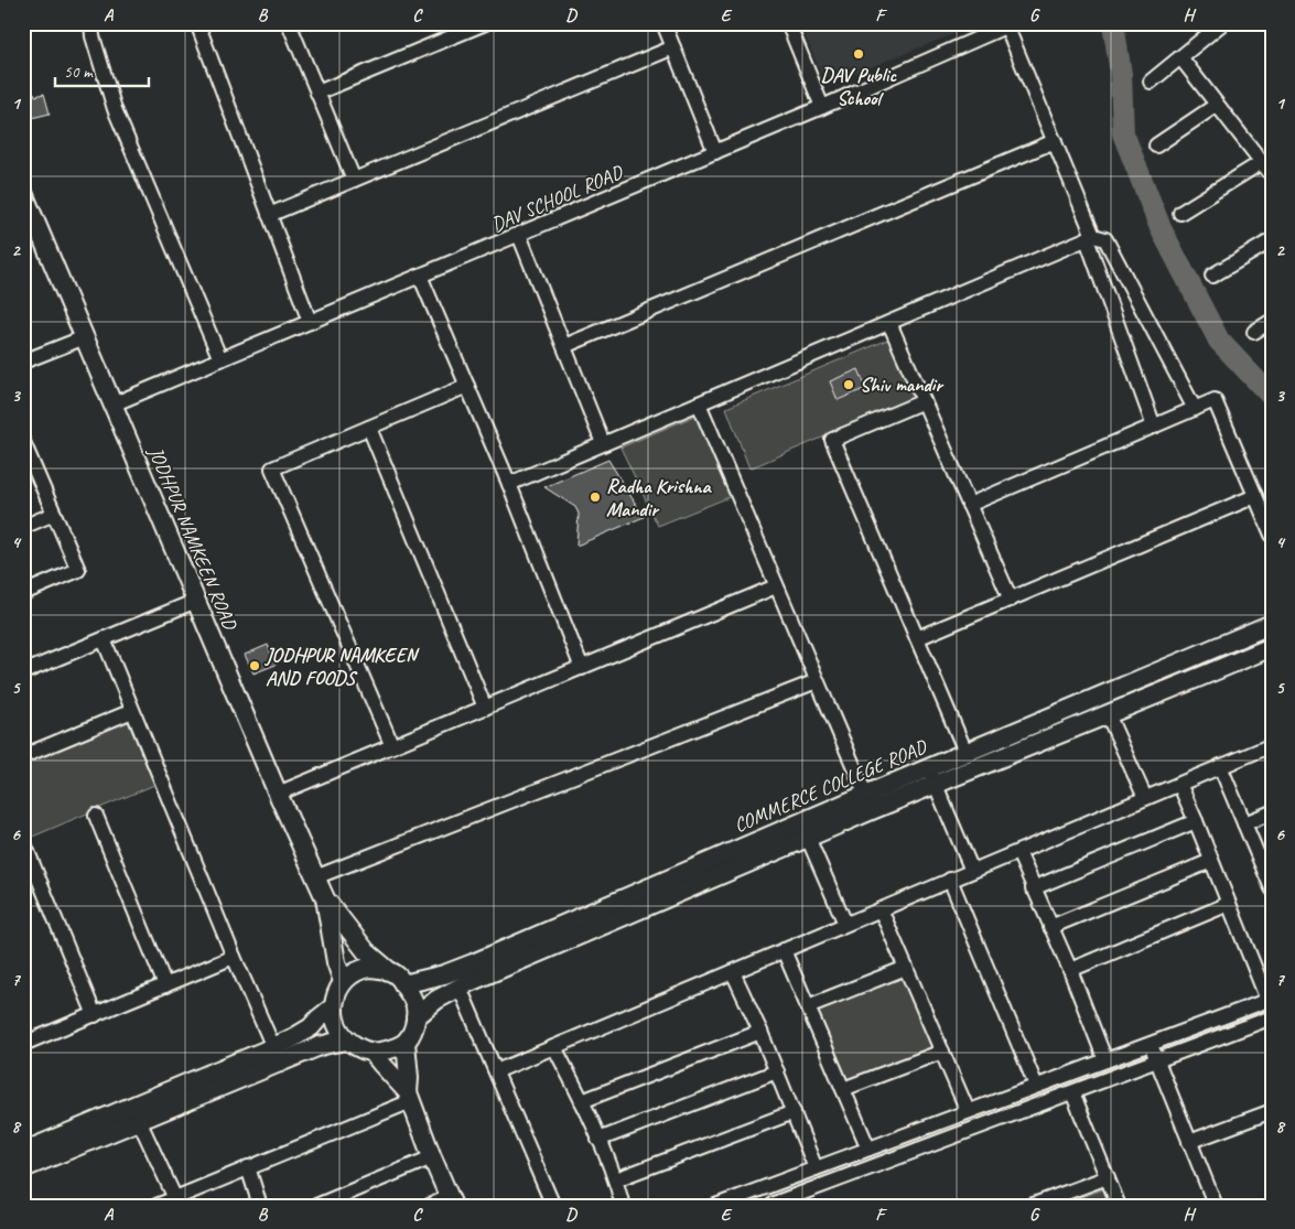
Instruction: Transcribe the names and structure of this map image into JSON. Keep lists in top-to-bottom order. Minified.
{"streets":{"street":["DAV SCHOOL ROAD","JODHPUR NAMKEEN ROAD","COMMERCE COLLEGE ROAD"]},"crossings":[["DAV SCHOOL ROAD","JODHPUR NAMKEEN ROAD"]],"places":["DAV Public School","Shiv mandir","Radha Krishna Mandir","JODHPUR NAMKEEN AND FOODS"],"scale_bar":"50 m","grid":{"columns":["A","B","C","D","E","F","G","H"],"rows":["1","2","3","4","5","6","7","8"]}}
